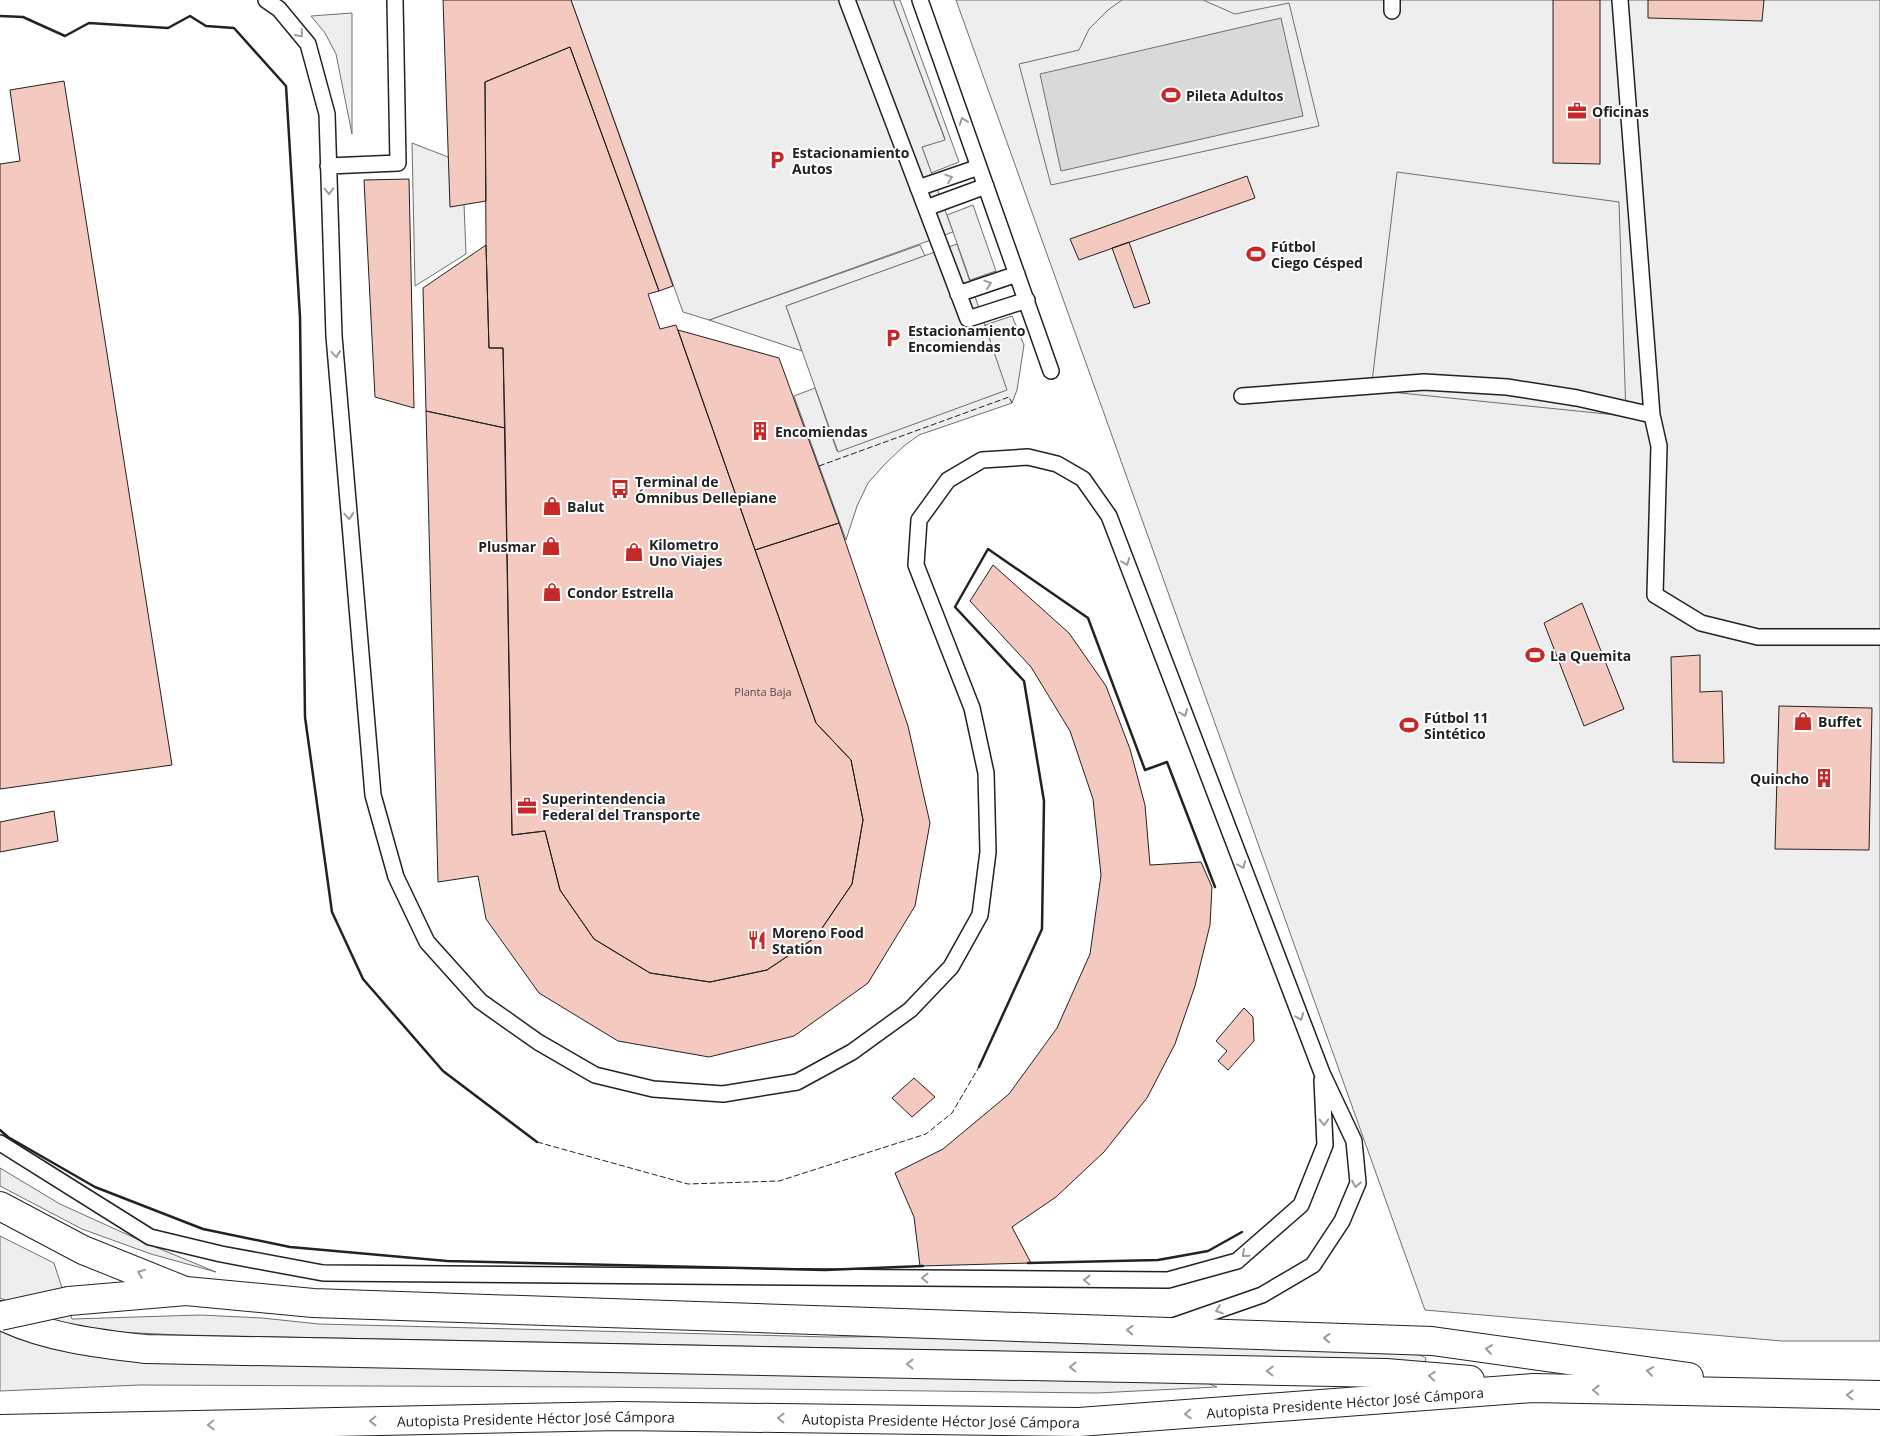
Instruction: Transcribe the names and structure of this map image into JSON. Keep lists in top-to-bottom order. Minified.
{"streets":{"highway":["Autopista Presidente Héctor José Cámpora"]},"places":{"sports":["Pileta Adultos","Fútbol Ciego Césped","La Quemita","Fútbol 11 Sintético"],"office":["Oficinas","Superintendencia Federal del Transporte"],"parking":["Estacionamiento Autos","Estacionamiento Encomiendas"],"building":["Encomiendas","Quincho"],"bus stop":["Terminal de Ómnibus Dellepiane"],"shop":["Balut","Plusmar","Kilometro Uno Viajes","Condor Estrella","Buffet"],"restaurant":["Moreno Food Station"]},"house_numbers":["Planta Baja"]}
